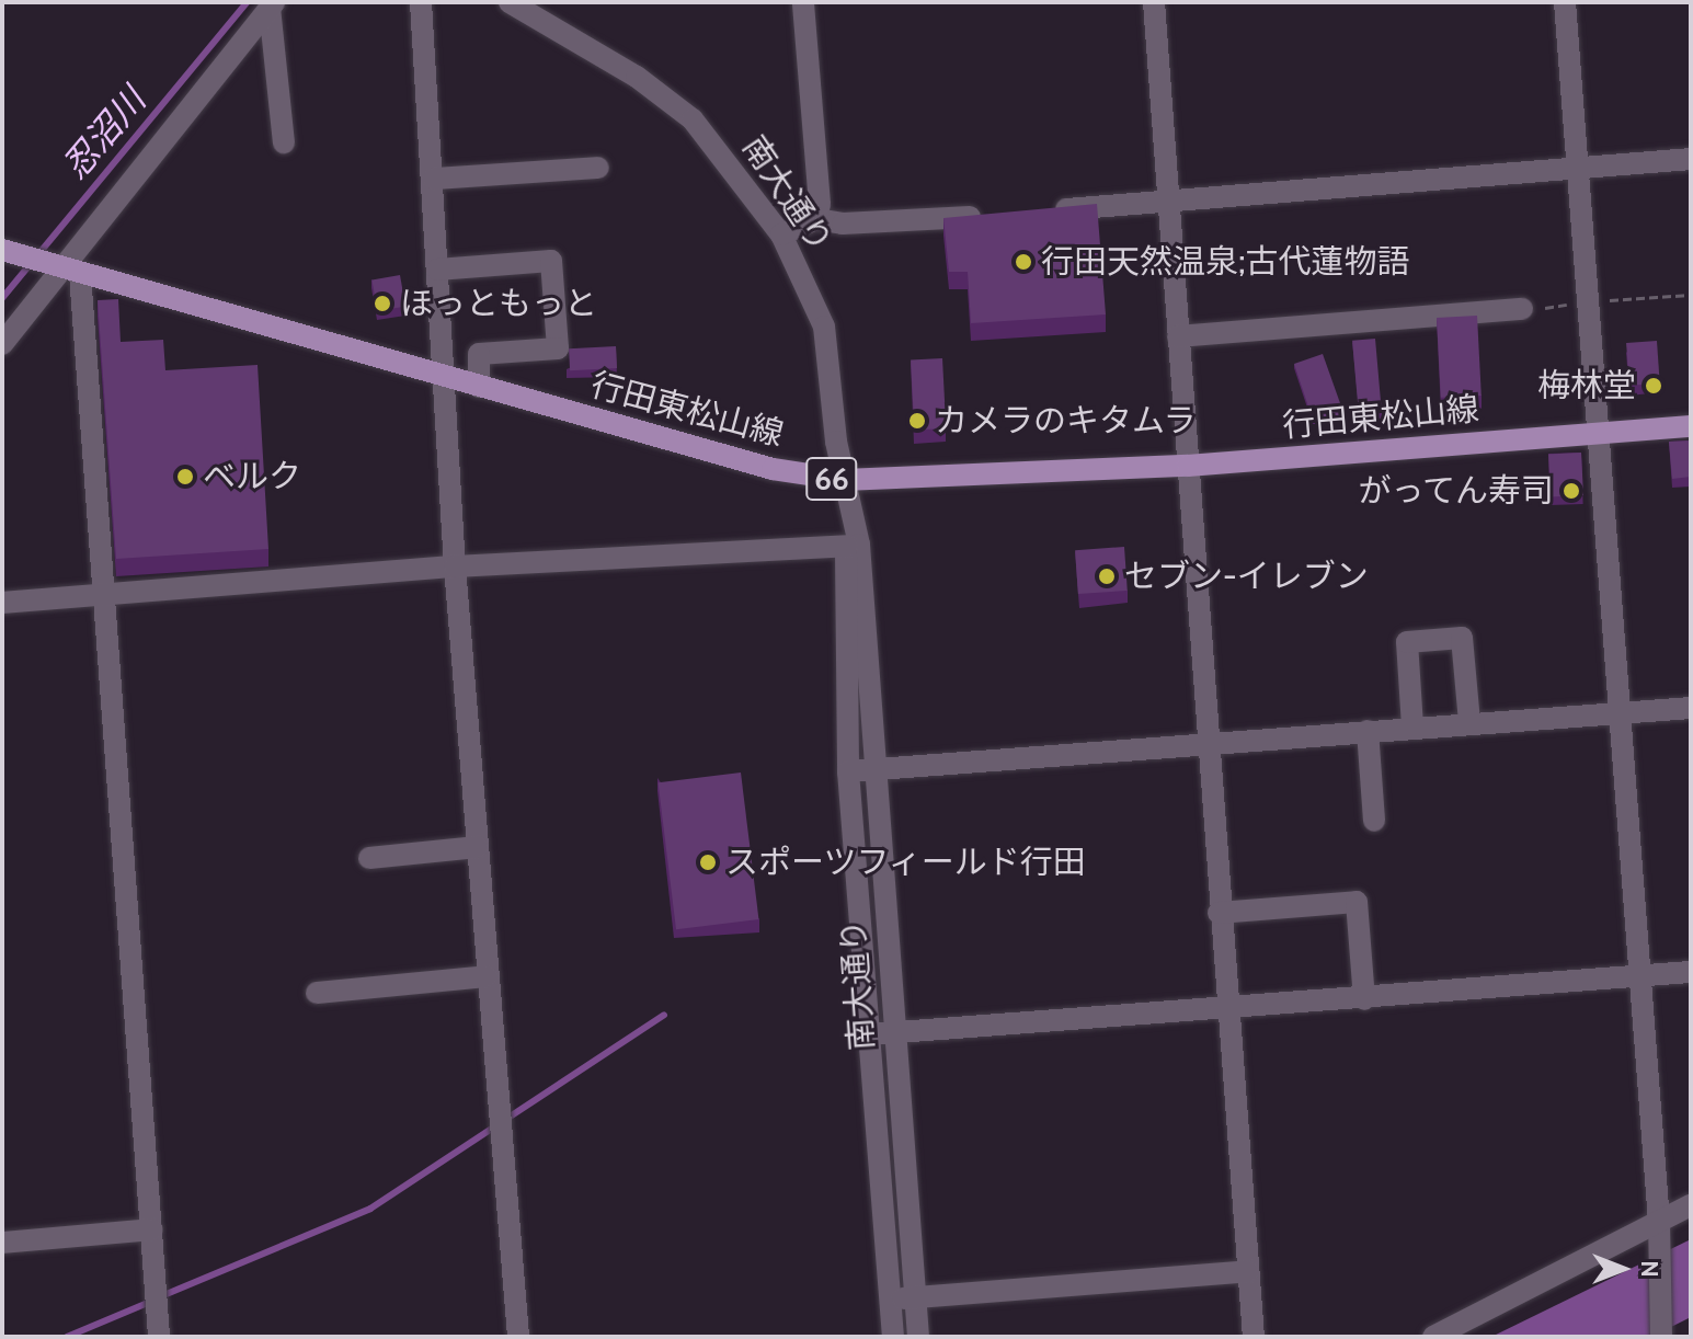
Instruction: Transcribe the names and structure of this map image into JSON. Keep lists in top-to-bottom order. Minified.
{"streets":{"main road":["行田東松山線","66"],"street":["南大通り"]},"crossings":[["南大通り","行田東松山線"]],"water":["忍沼川"],"places":["行田天然温泉;古代蓮物語","ほっともっと","梅林堂","カメラのキタムラ","ベルク","がってん寿司","セブン-イレブン","スポーツフィールド行田"],"north":"right"}
